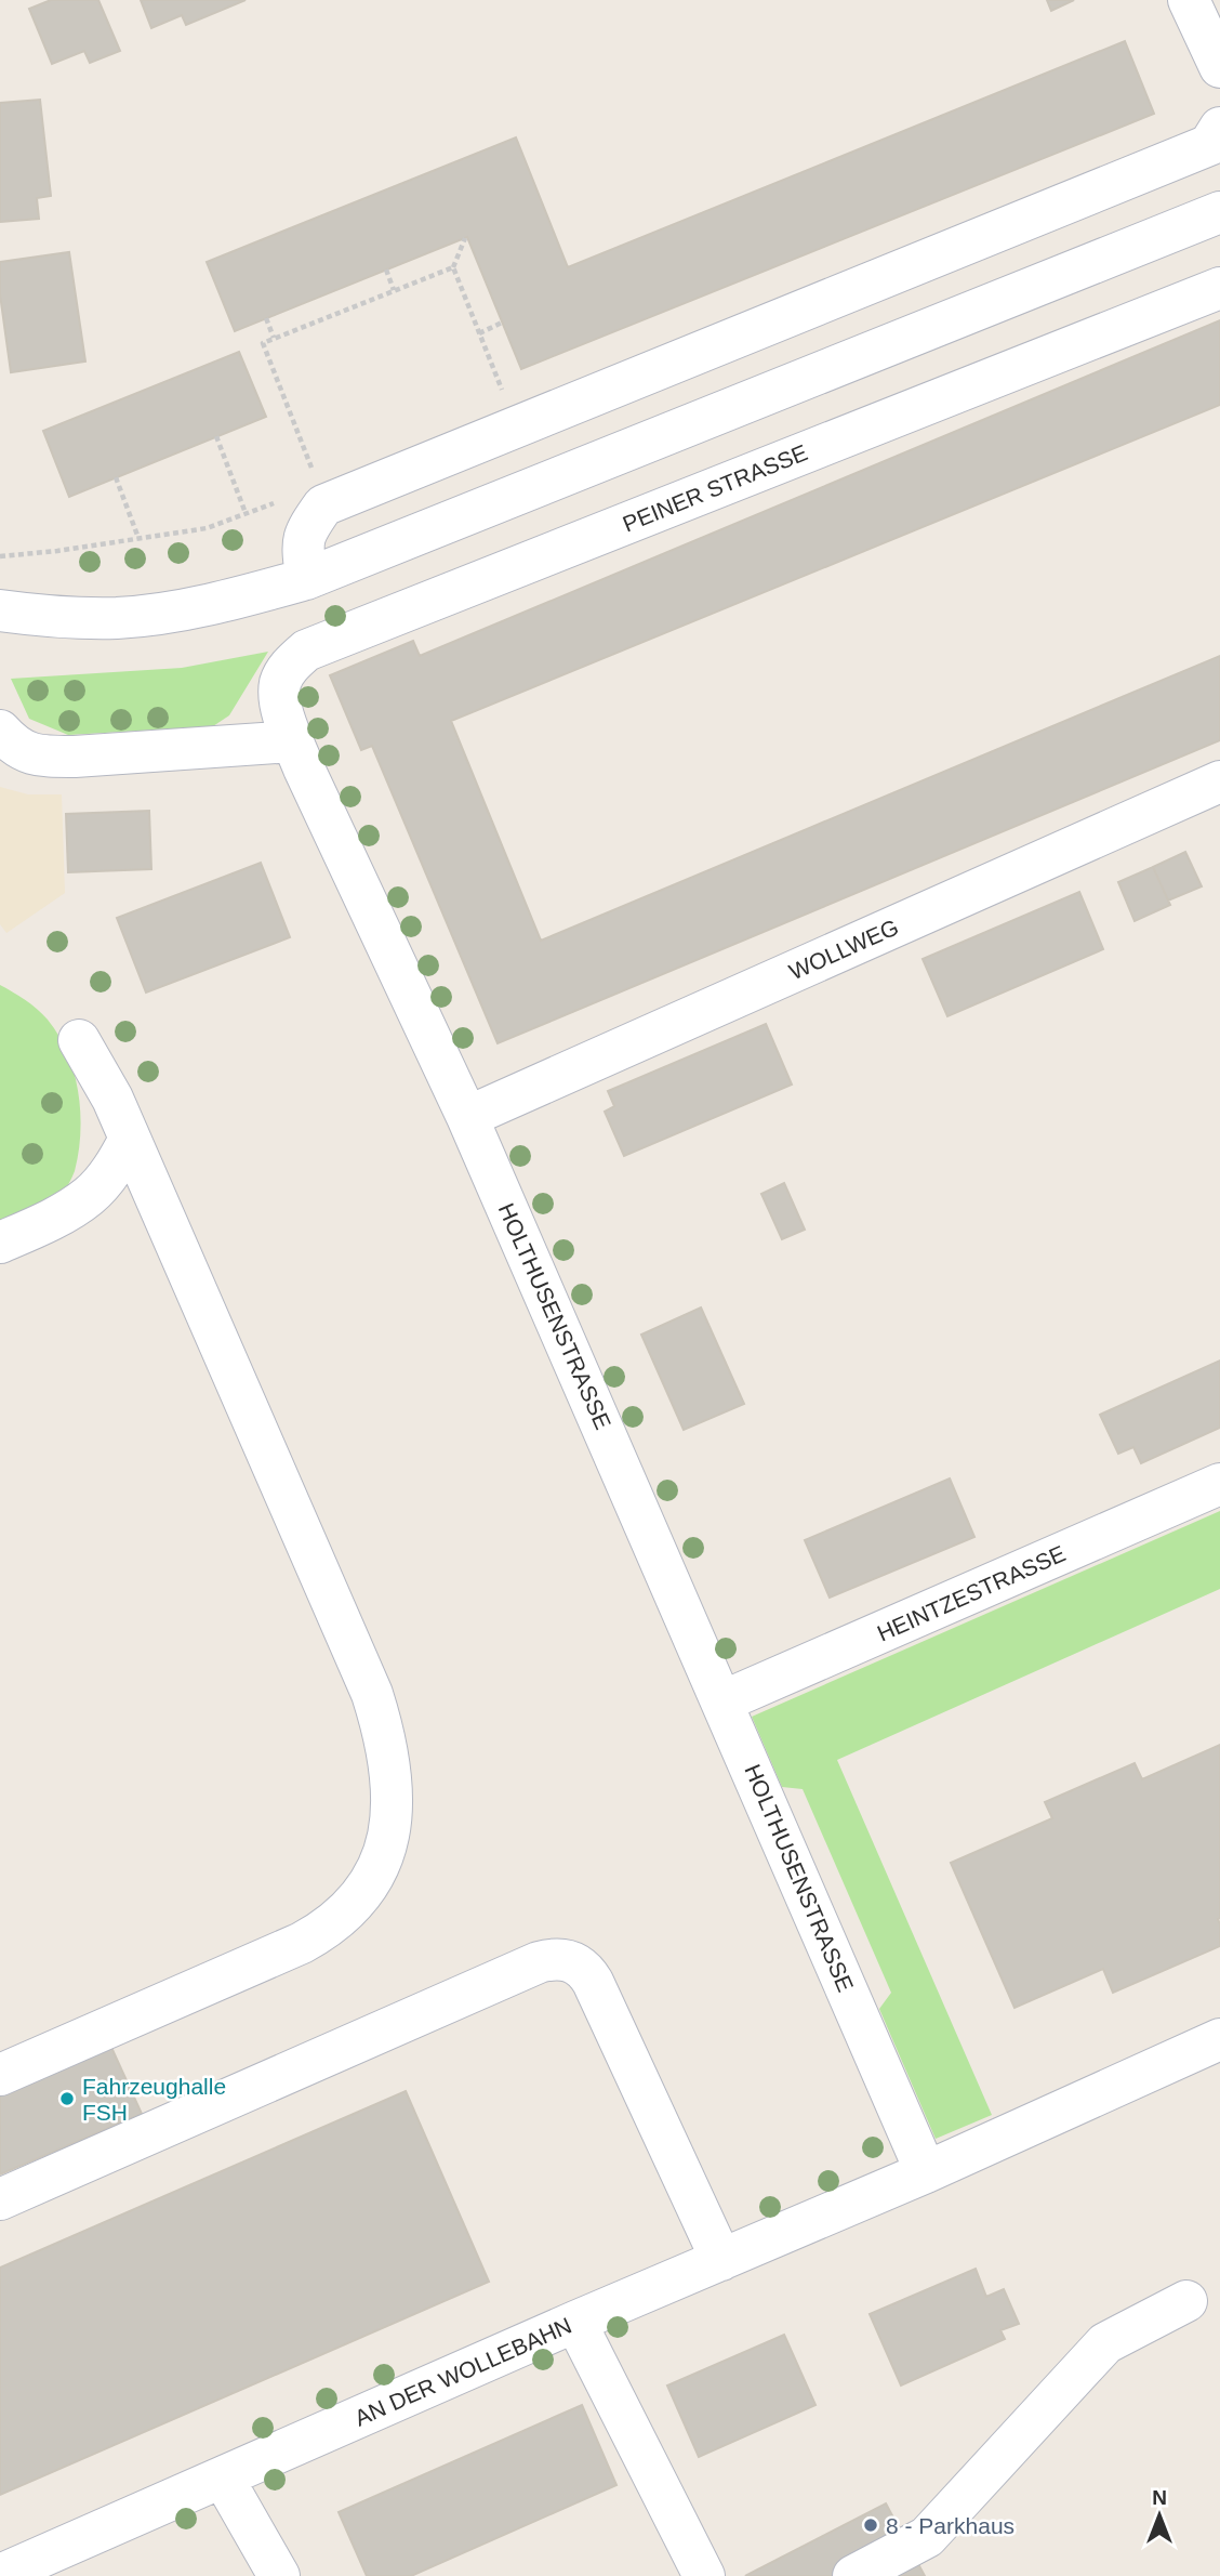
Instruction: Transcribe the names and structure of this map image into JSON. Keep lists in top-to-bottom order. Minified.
{"streets":{"street":["PEINER STRASSE","WOLLWEG","HOLTHUSENSTRASSE","HEINTZESTRASSE","AN DER WOLLEBAHN"]},"crossings":[["PEINER STRASSE","HOLTHUSENSTRASSE"],["WOLLWEG","HOLTHUSENSTRASSE"],["HOLTHUSENSTRASSE","HEINTZESTRASSE"],["HOLTHUSENSTRASSE","AN DER WOLLEBAHN"]],"places":["Fahrzeughalle FSH","8 - Parkhaus"],"north":"top"}
